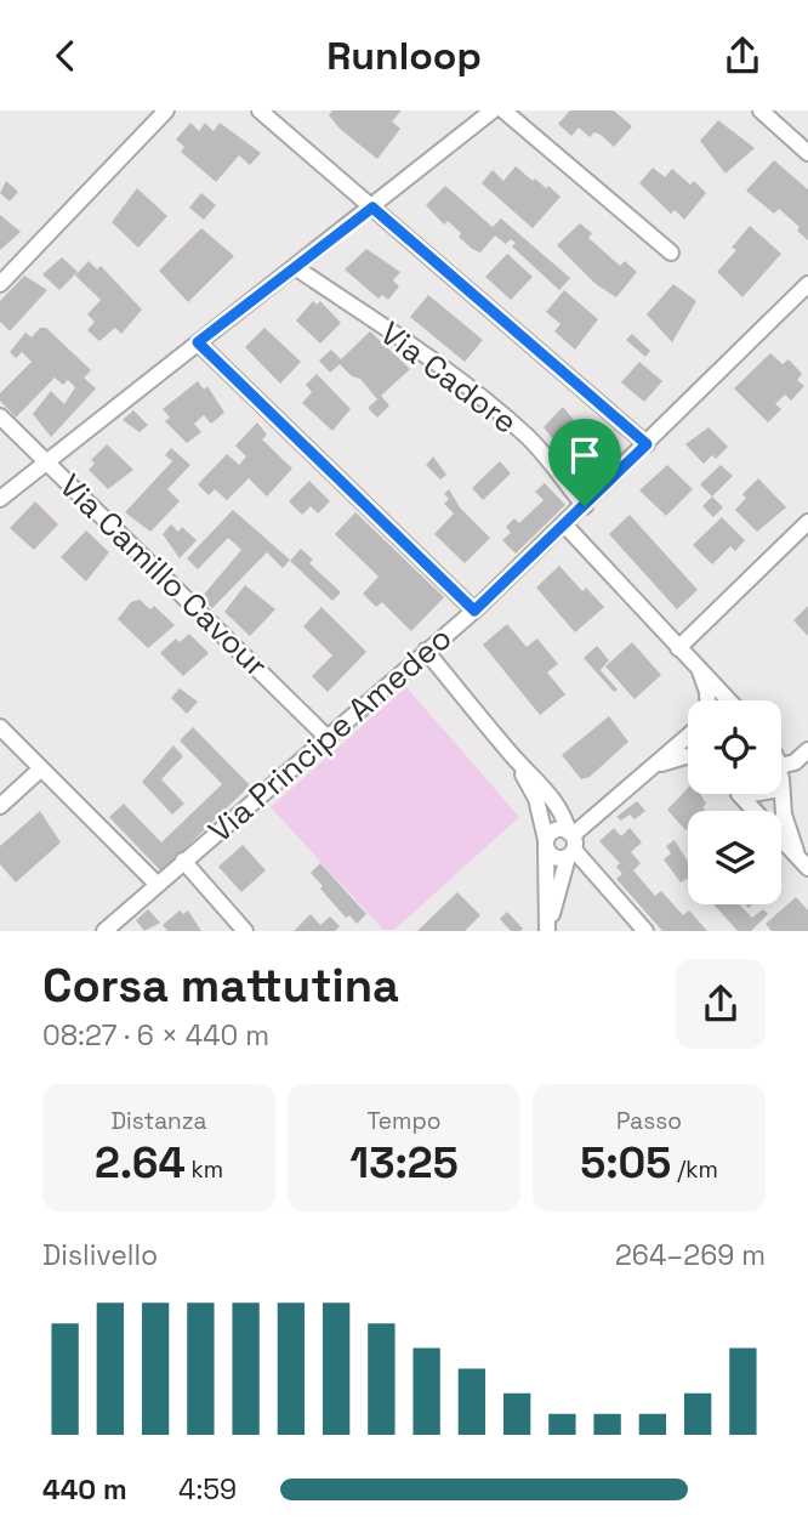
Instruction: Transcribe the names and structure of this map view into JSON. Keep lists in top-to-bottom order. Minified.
{"streets":{"street":["Via Cadore","Via Camillo Cavour","Via Principe Amedeo"]},"crossings":[["Via Cadore","Via Principe Amedeo"],["Via Camillo Cavour","Via Principe Amedeo"]],"page":{"header":"Runloop","heading":["Corsa mattutina","08:27 · 6 × 440 m"],"stats":[["Distanza","2.64 km"],["Tempo","13:25"],["Passo","5:05 /km"]],"chart":["Dislivello","264–269 m"],"list":[{"name":"440 m","note":"4:59"}]}}
